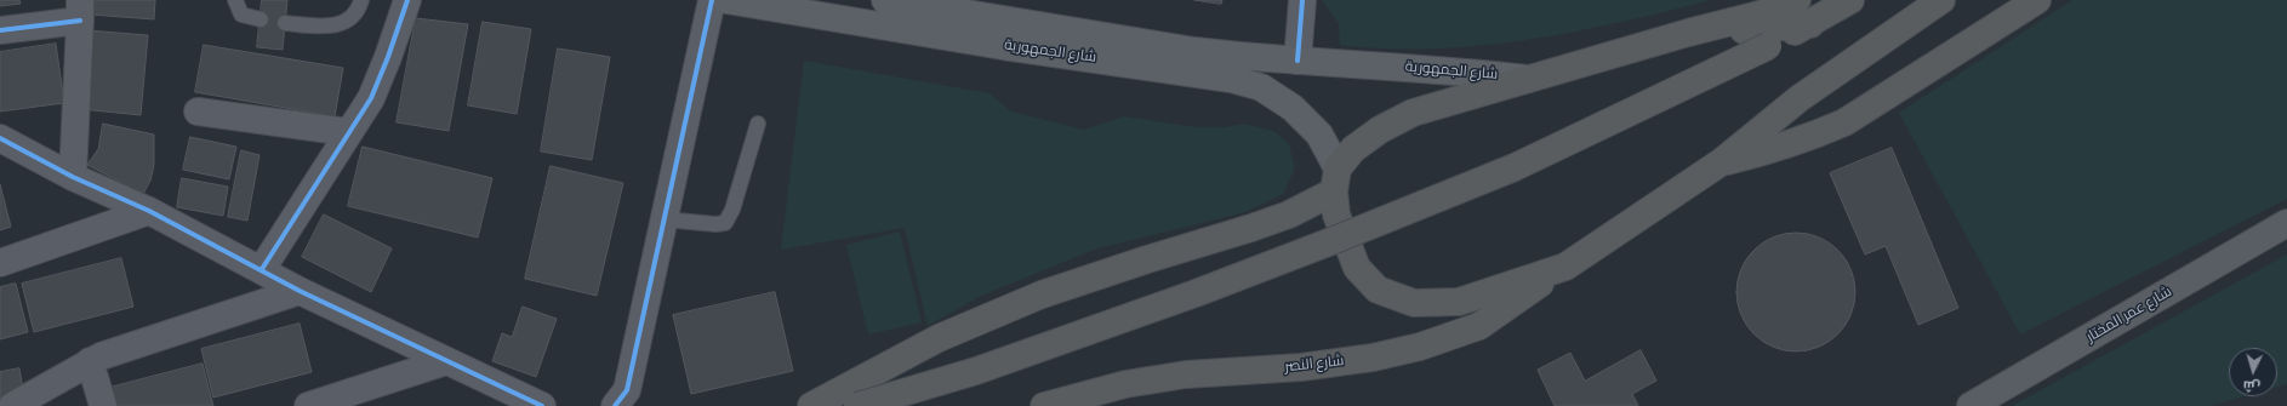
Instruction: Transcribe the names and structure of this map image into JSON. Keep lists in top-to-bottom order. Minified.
{"streets":{"highway":["شارع النصر"],"main road":["شارع الجمهورية","شارع عمر المختار"]},"north":"bottom"}
